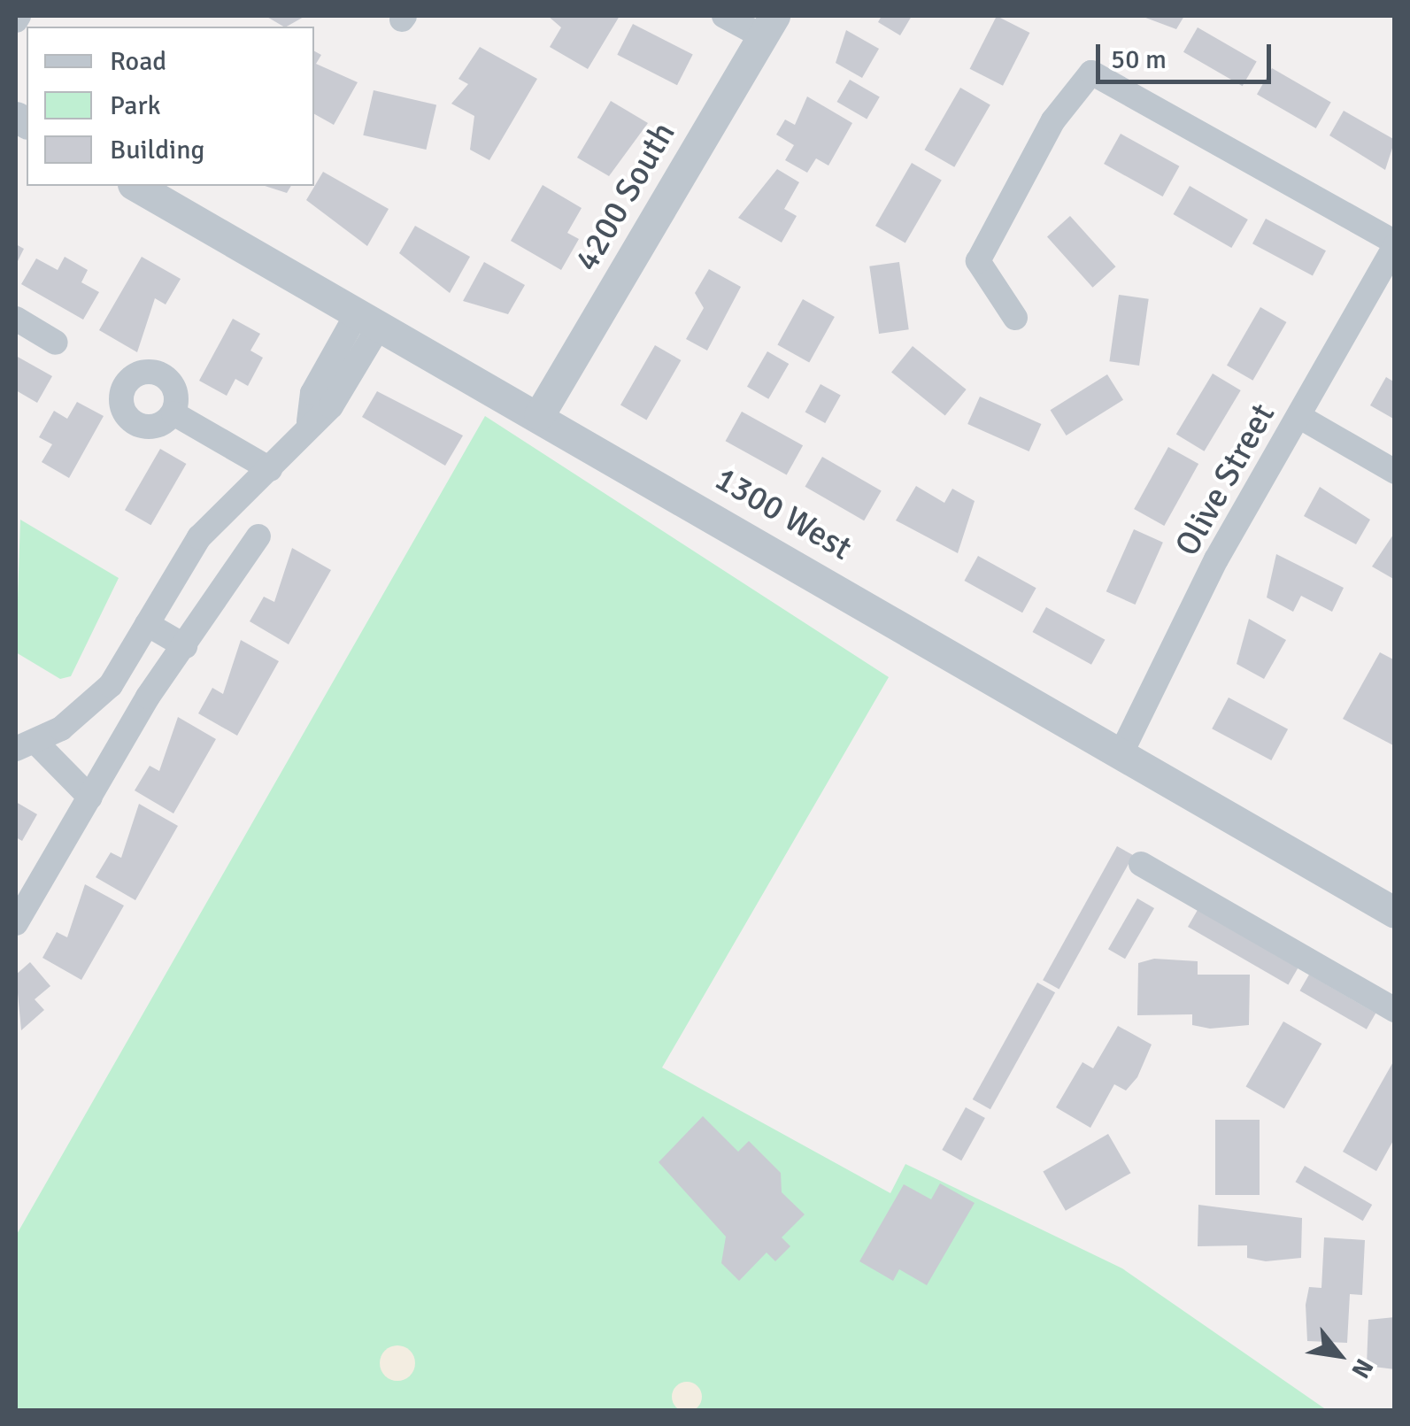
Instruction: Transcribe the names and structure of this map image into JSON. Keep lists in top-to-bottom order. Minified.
{"streets":{"street":["4200 South","Olive Street","1300 West"]},"crossings":[["4200 South","1300 West"],["Olive Street","1300 West"]],"legend":["Road","Park","Building"],"scale_bar":"50 m","north":"bottom right"}
